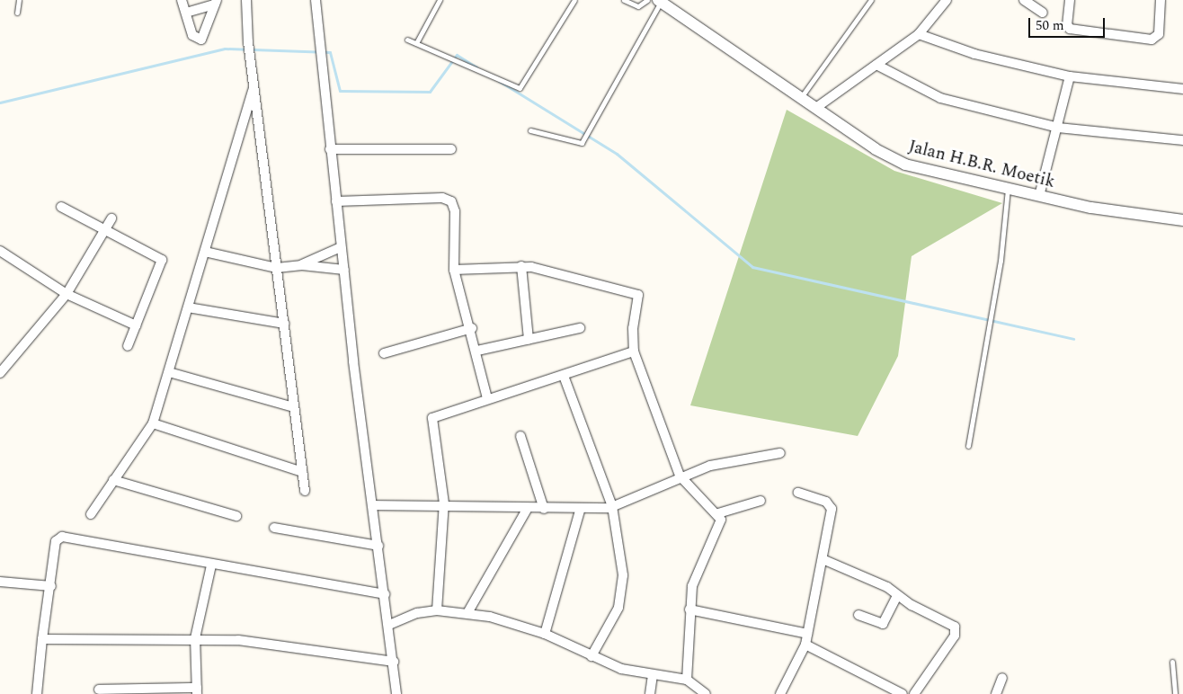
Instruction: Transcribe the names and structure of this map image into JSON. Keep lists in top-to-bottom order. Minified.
{"streets":{"street":["Jalan H.B.R. Moetik"]},"scale_bar":"50 m"}
